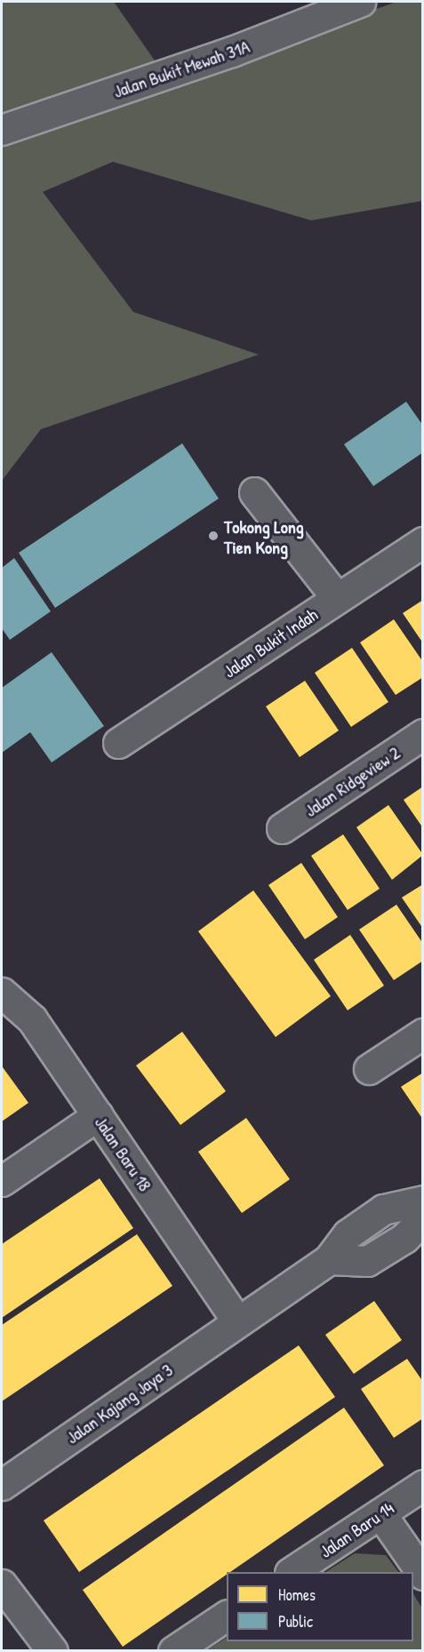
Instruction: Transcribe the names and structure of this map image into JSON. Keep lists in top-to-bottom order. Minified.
{"streets":{"street":["Jalan Bukit Mewah 31A","Jalan Bukit Indah","Jalan Ridgeview 2","Jalan Baru 18","Jalan Kajang Jaya 3","Jalan Baru 14"]},"crossings":[["Jalan Baru 18","Jalan Kajang Jaya 3"]],"places":["Tokong Long Tien Kong"],"legend":["Homes","Public"]}
